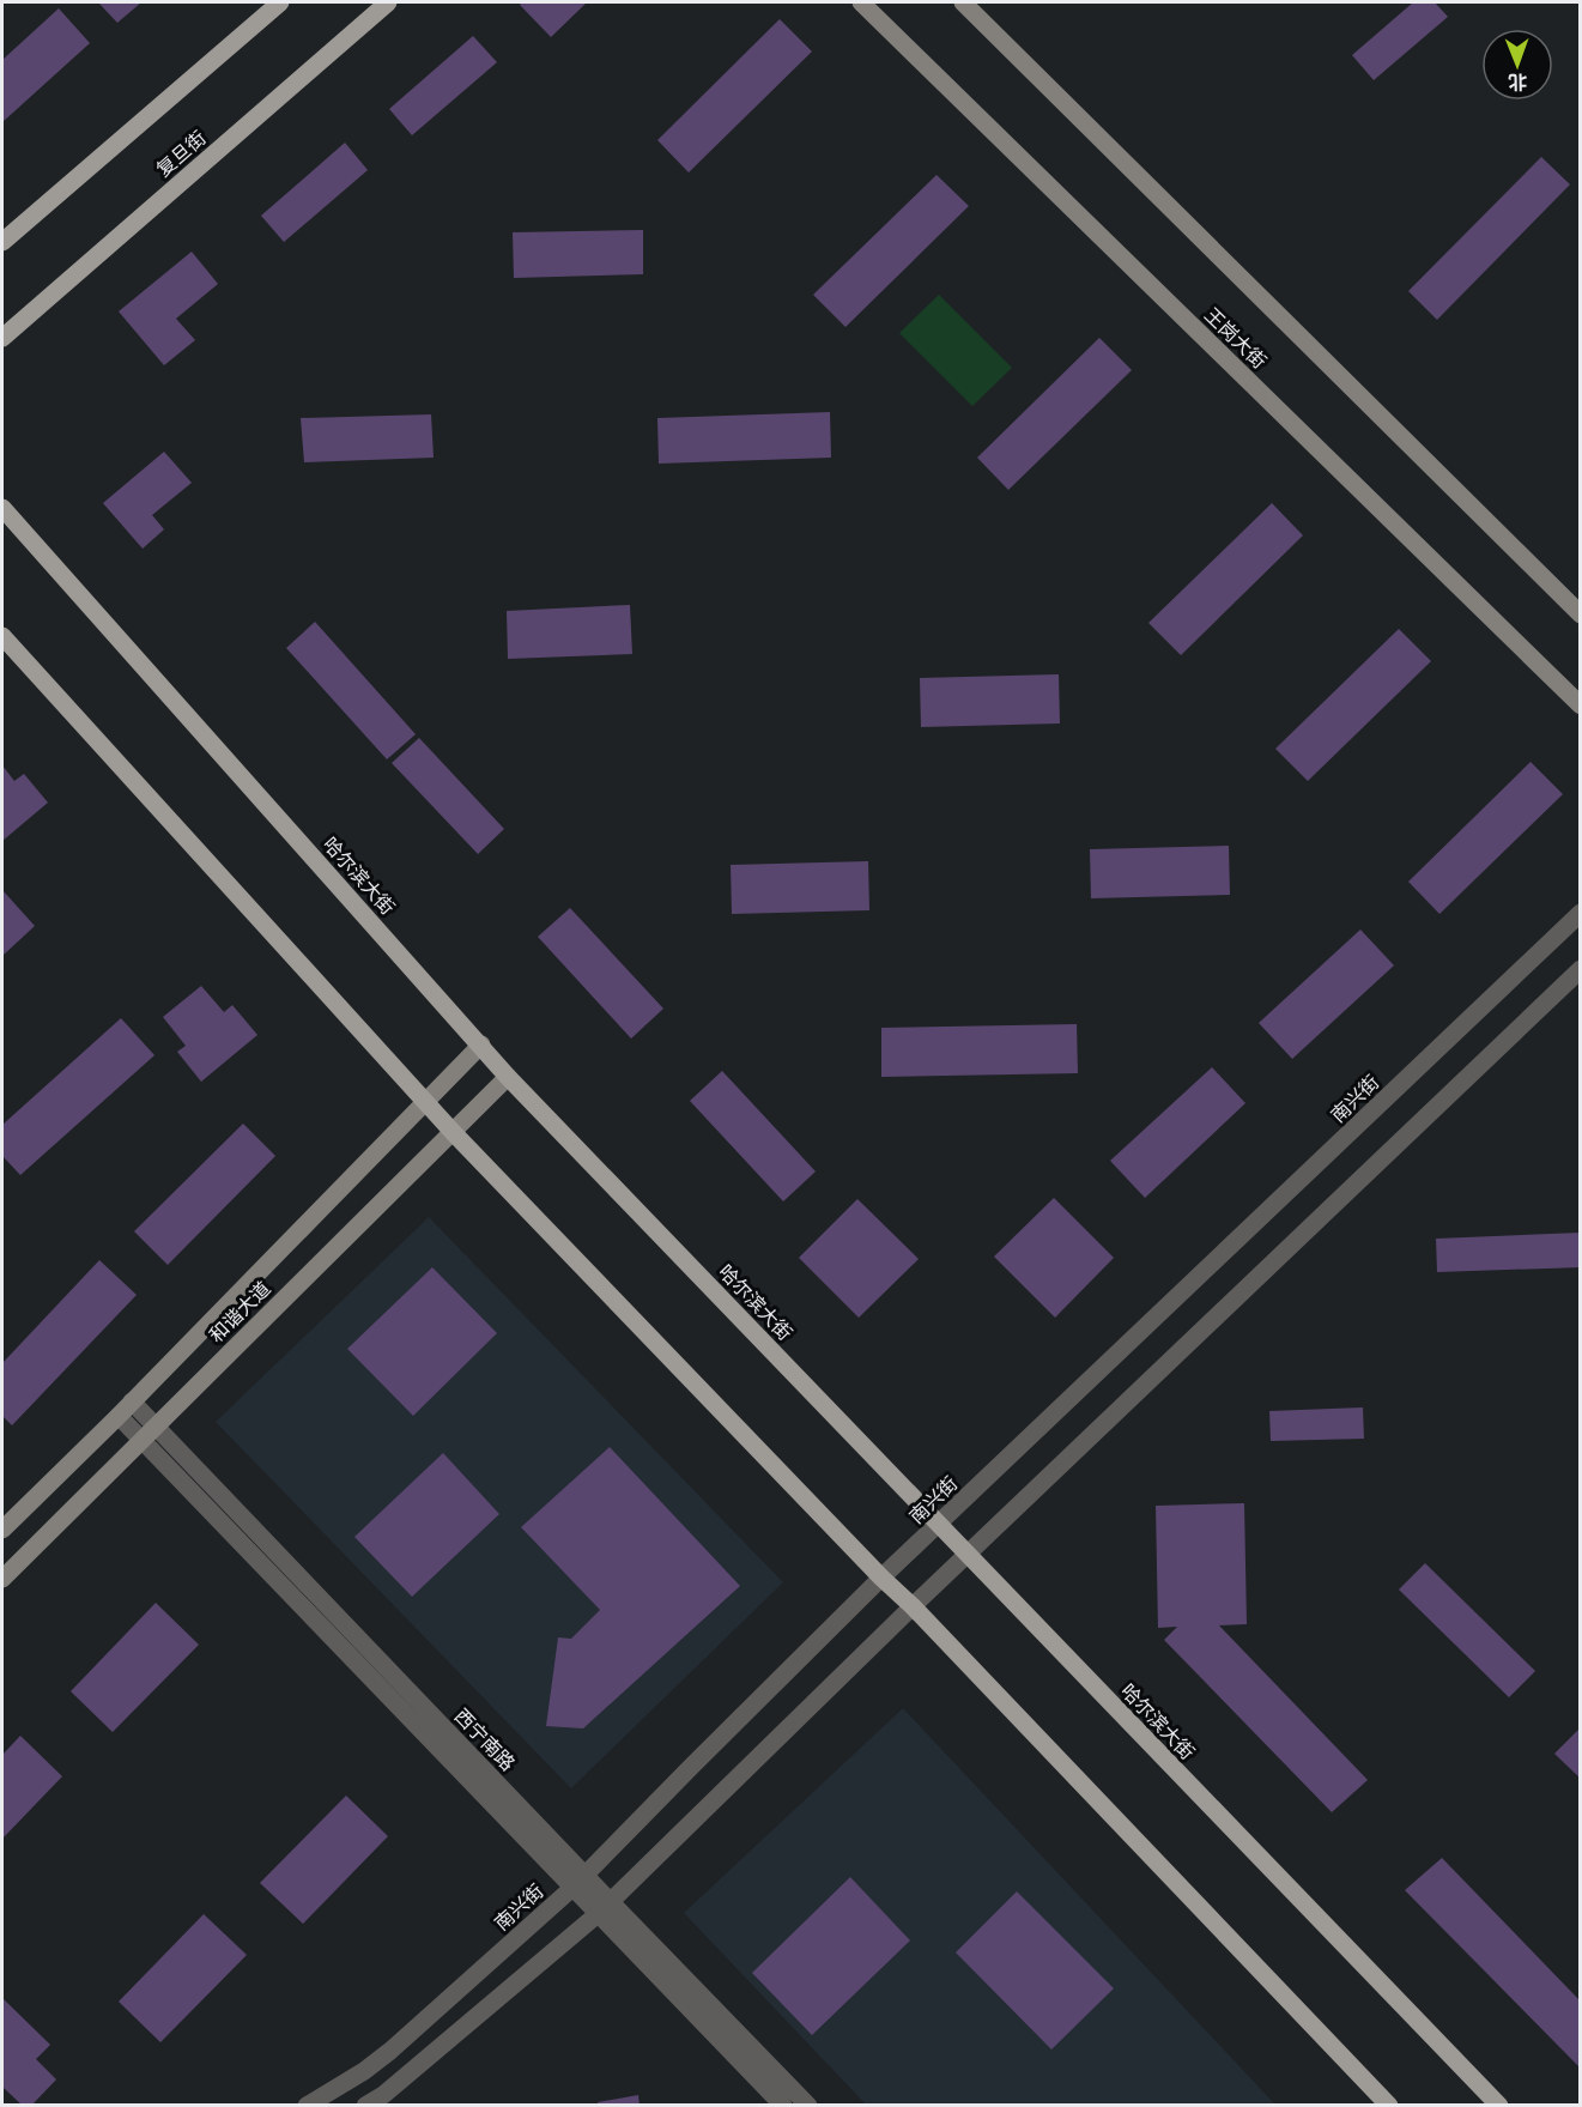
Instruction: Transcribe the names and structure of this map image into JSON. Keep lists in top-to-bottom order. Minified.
{"streets":{"main road":["复旦街","王岗大街","哈尔滨大街","和谐大道"],"street":["南兴街","西宁南路"]},"crossings":[["哈尔滨大街","南兴街"],["哈尔滨大街","和谐大道"],["南兴街","西宁南路"],["和谐大道","西宁南路"]],"north":"bottom"}
